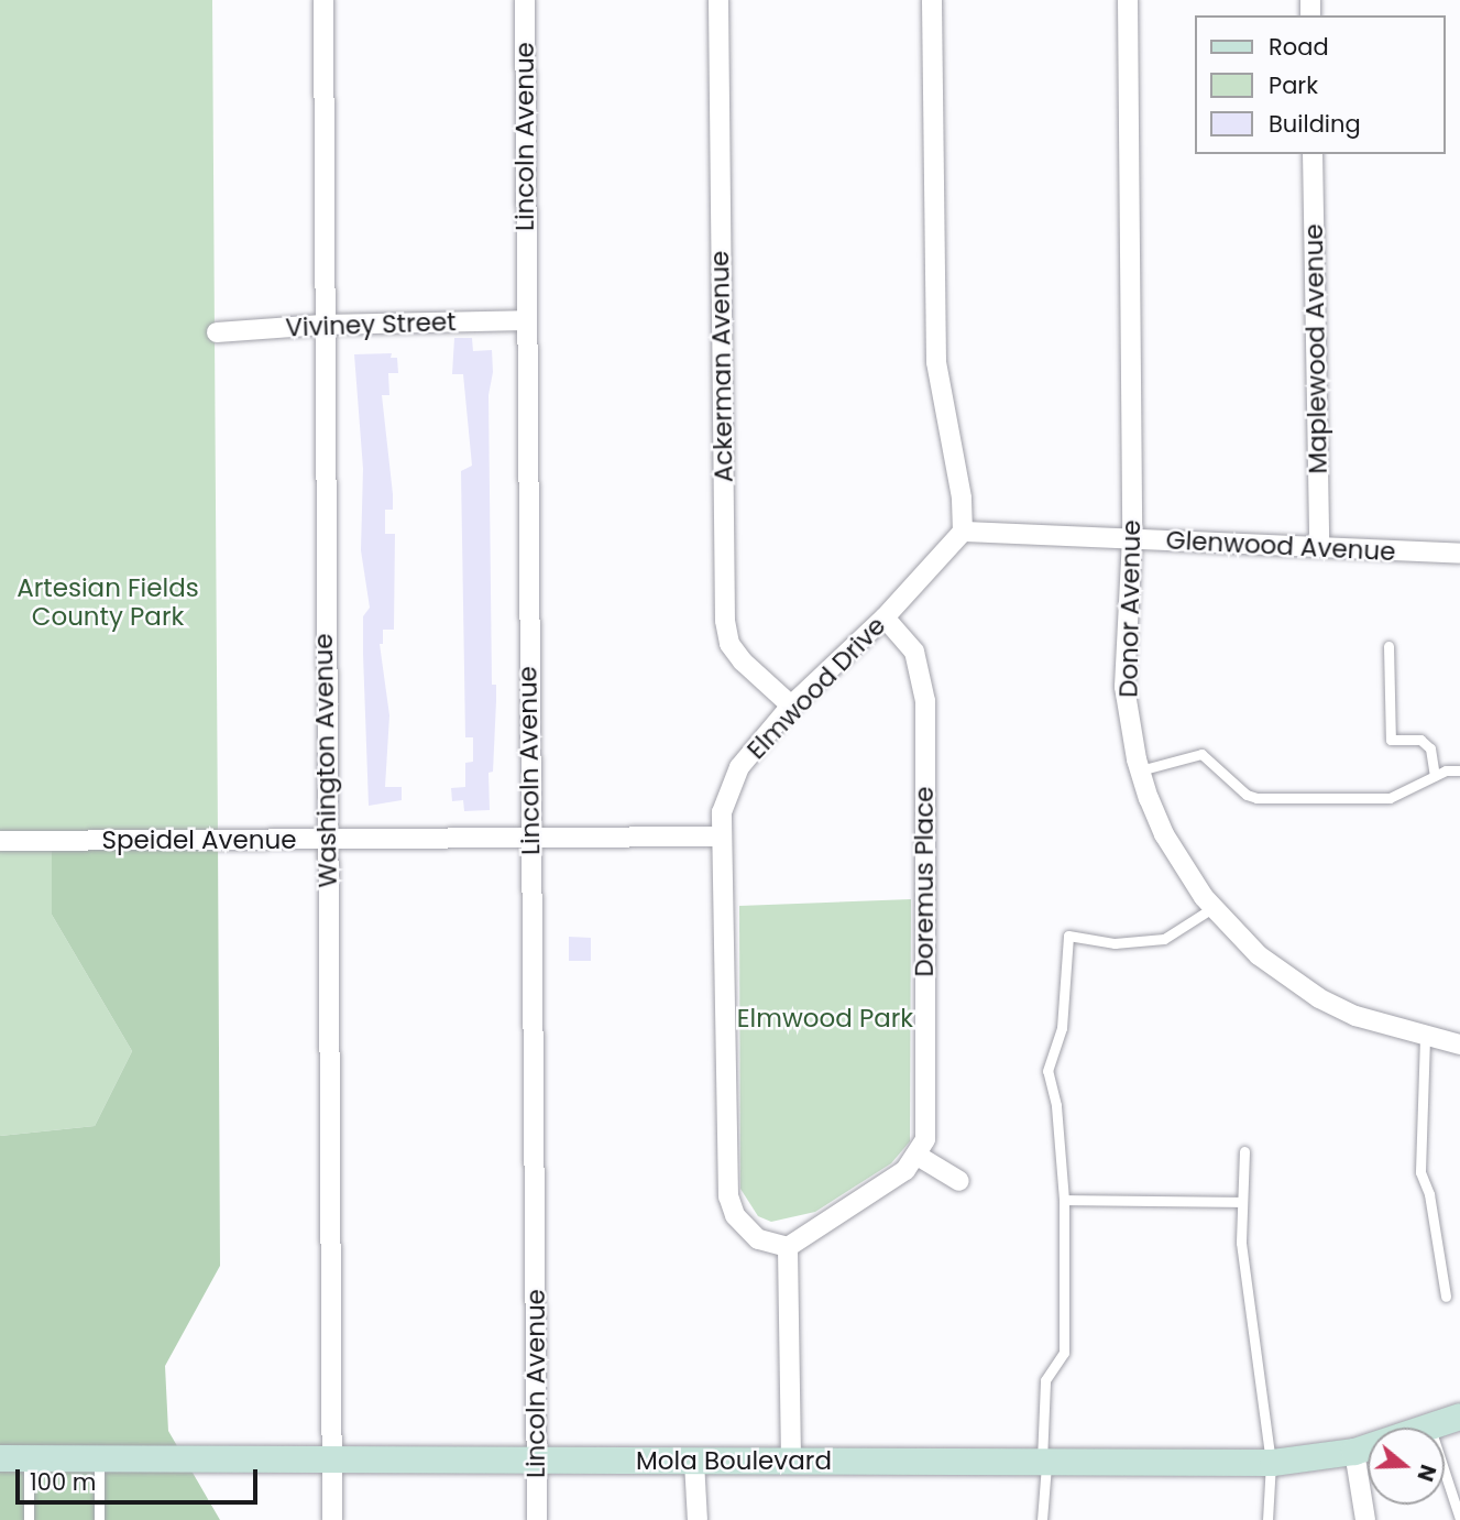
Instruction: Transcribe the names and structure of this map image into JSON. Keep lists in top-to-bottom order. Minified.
{"streets":{"street":["Lincoln Avenue","Viviney Street","Maplewood Avenue","Ackerman Avenue","Glenwood Avenue","Donor Avenue","Elmwood Drive","Washington Avenue","Speidel Avenue","Doremus Place","Mola Boulevard"]},"crossings":[["Lincoln Avenue","Viviney Street"],["Lincoln Avenue","Speidel Avenue"],["Lincoln Avenue","Mola Boulevard"],["Viviney Street","Washington Avenue"],["Maplewood Avenue","Glenwood Avenue"],["Ackerman Avenue","Elmwood Drive"],["Glenwood Avenue","Donor Avenue"],["Glenwood Avenue","Elmwood Drive"],["Elmwood Drive","Speidel Avenue"],["Elmwood Drive","Doremus Place"],["Washington Avenue","Speidel Avenue"],["Washington Avenue","Mola Boulevard"]],"parks":["Artesian Fields County Park","Elmwood Park"],"legend":["Road","Park","Building"],"scale_bar":"100 m","north":"right"}
